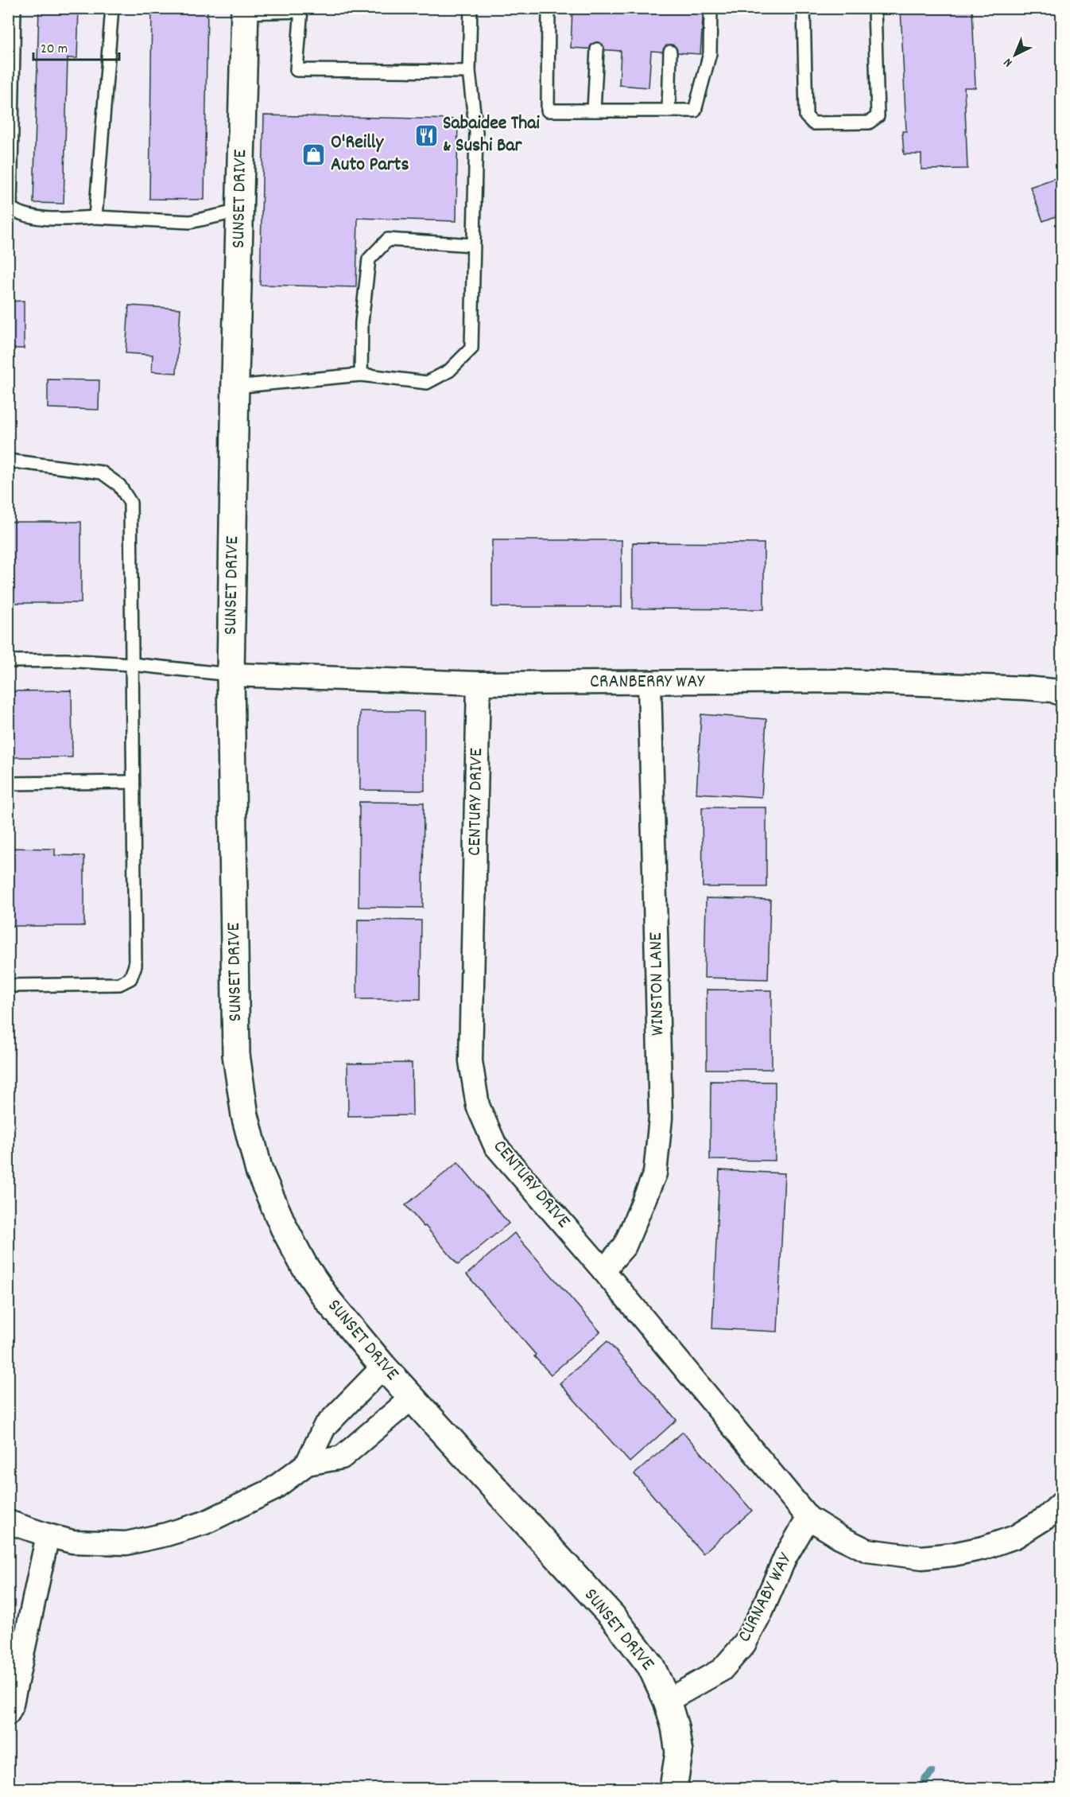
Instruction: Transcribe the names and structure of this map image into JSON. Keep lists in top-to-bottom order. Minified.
{"streets":{"street":["SUNSET DRIVE","CRANBERRY WAY","CENTURY DRIVE","WINSTON LANE","CURNABY WAY"]},"crossings":[["SUNSET DRIVE","CRANBERRY WAY"],["SUNSET DRIVE","CURNABY WAY"],["CRANBERRY WAY","CENTURY DRIVE"],["CRANBERRY WAY","WINSTON LANE"],["CENTURY DRIVE","WINSTON LANE"],["CENTURY DRIVE","CURNABY WAY"]],"places":{"restaurant":["Sabaidee Thai & Sushi Bar"],"shop":["O'Reilly Auto Parts"]},"scale_bar":"20 m","north":"bottom left"}
